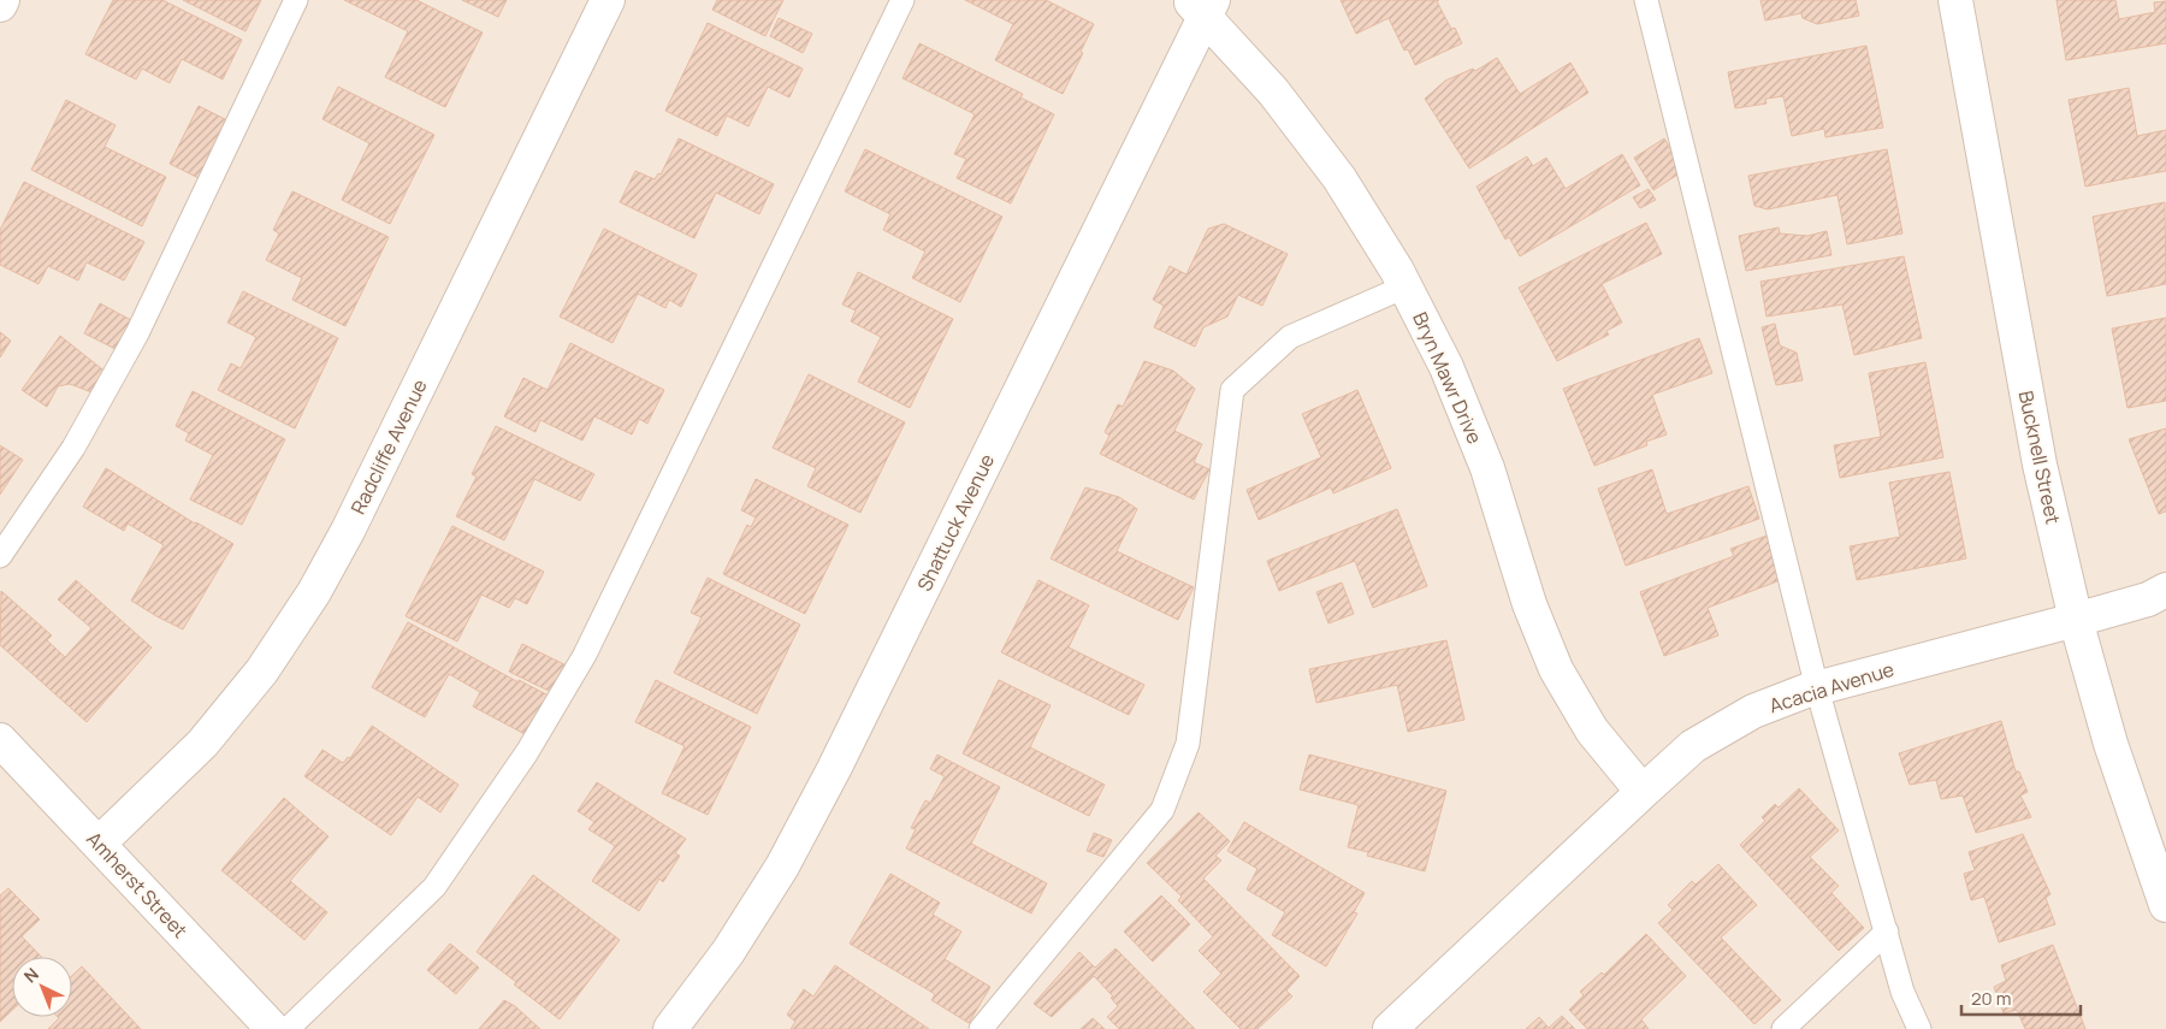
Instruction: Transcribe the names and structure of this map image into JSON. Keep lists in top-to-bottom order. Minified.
{"streets":{"street":["Bryn Mawr Drive","Radcliffe Avenue","Bucknell Street","Shattuck Avenue","Acacia Avenue","Amherst Street"]},"crossings":[["Bryn Mawr Drive","Shattuck Avenue"],["Bryn Mawr Drive","Acacia Avenue"],["Radcliffe Avenue","Amherst Street"],["Bucknell Street","Acacia Avenue"]],"scale_bar":"20 m","north":"top left"}
